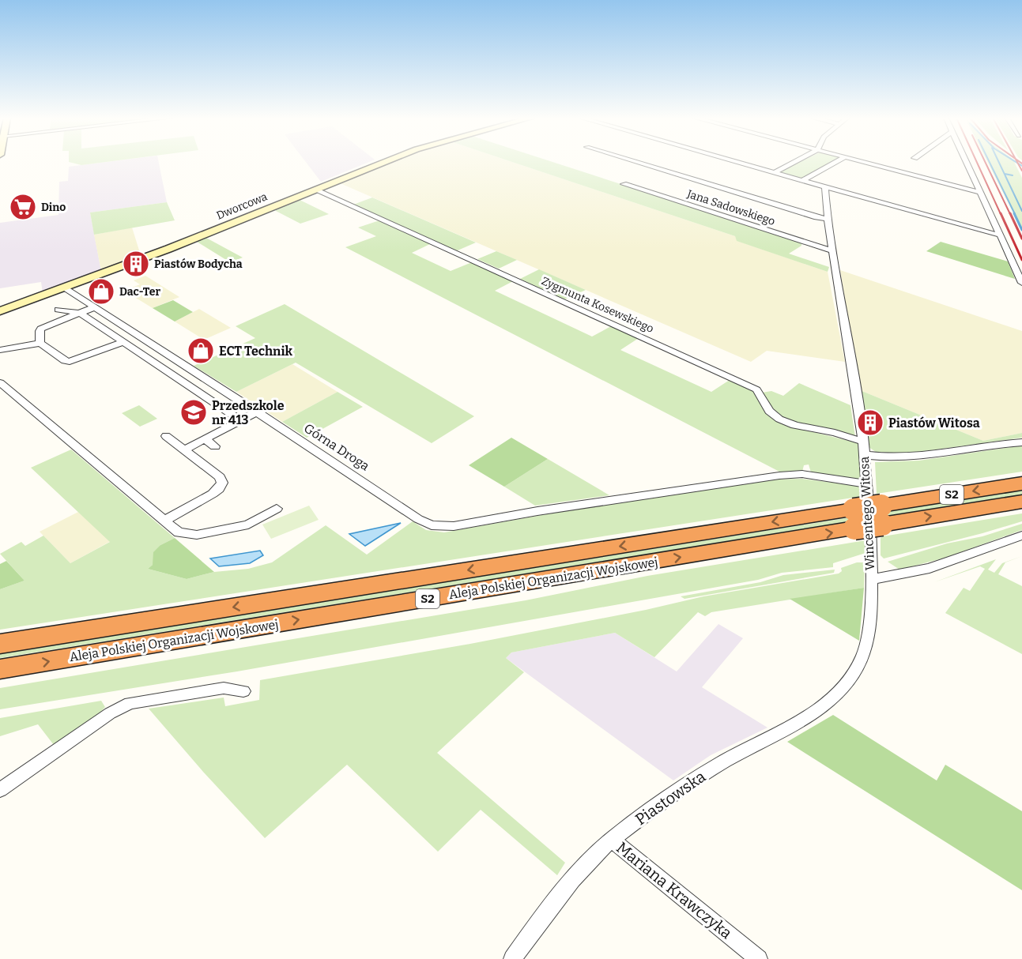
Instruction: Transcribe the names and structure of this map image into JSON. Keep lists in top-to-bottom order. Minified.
{"streets":{"highway":["S2","Aleja Polskiej Organizacji Wojskowej"],"street":["Dworcowa","Jana Sadowskiego","Zygmunta Kosewskiego","Górna Droga","Wincentego Witosa","Piastowska","Mariana Krawczyka"]},"crossings":[["Dworcowa","Zygmunta Kosewskiego"],["Dworcowa","Górna Droga"],["Jana Sadowskiego","Wincentego Witosa"],["Zygmunta Kosewskiego","Wincentego Witosa"],["Górna Droga","Wincentego Witosa"],["Wincentego Witosa","Piastowska"],["Piastowska","Mariana Krawczyka"]],"places":{"supermarket":["Dino"],"building":["Piastów Bodycha","Piastów Witosa"],"shop":["Dac-Ter","ECT Technik"],"school or university":["Przedszkole nr 413"]}}
